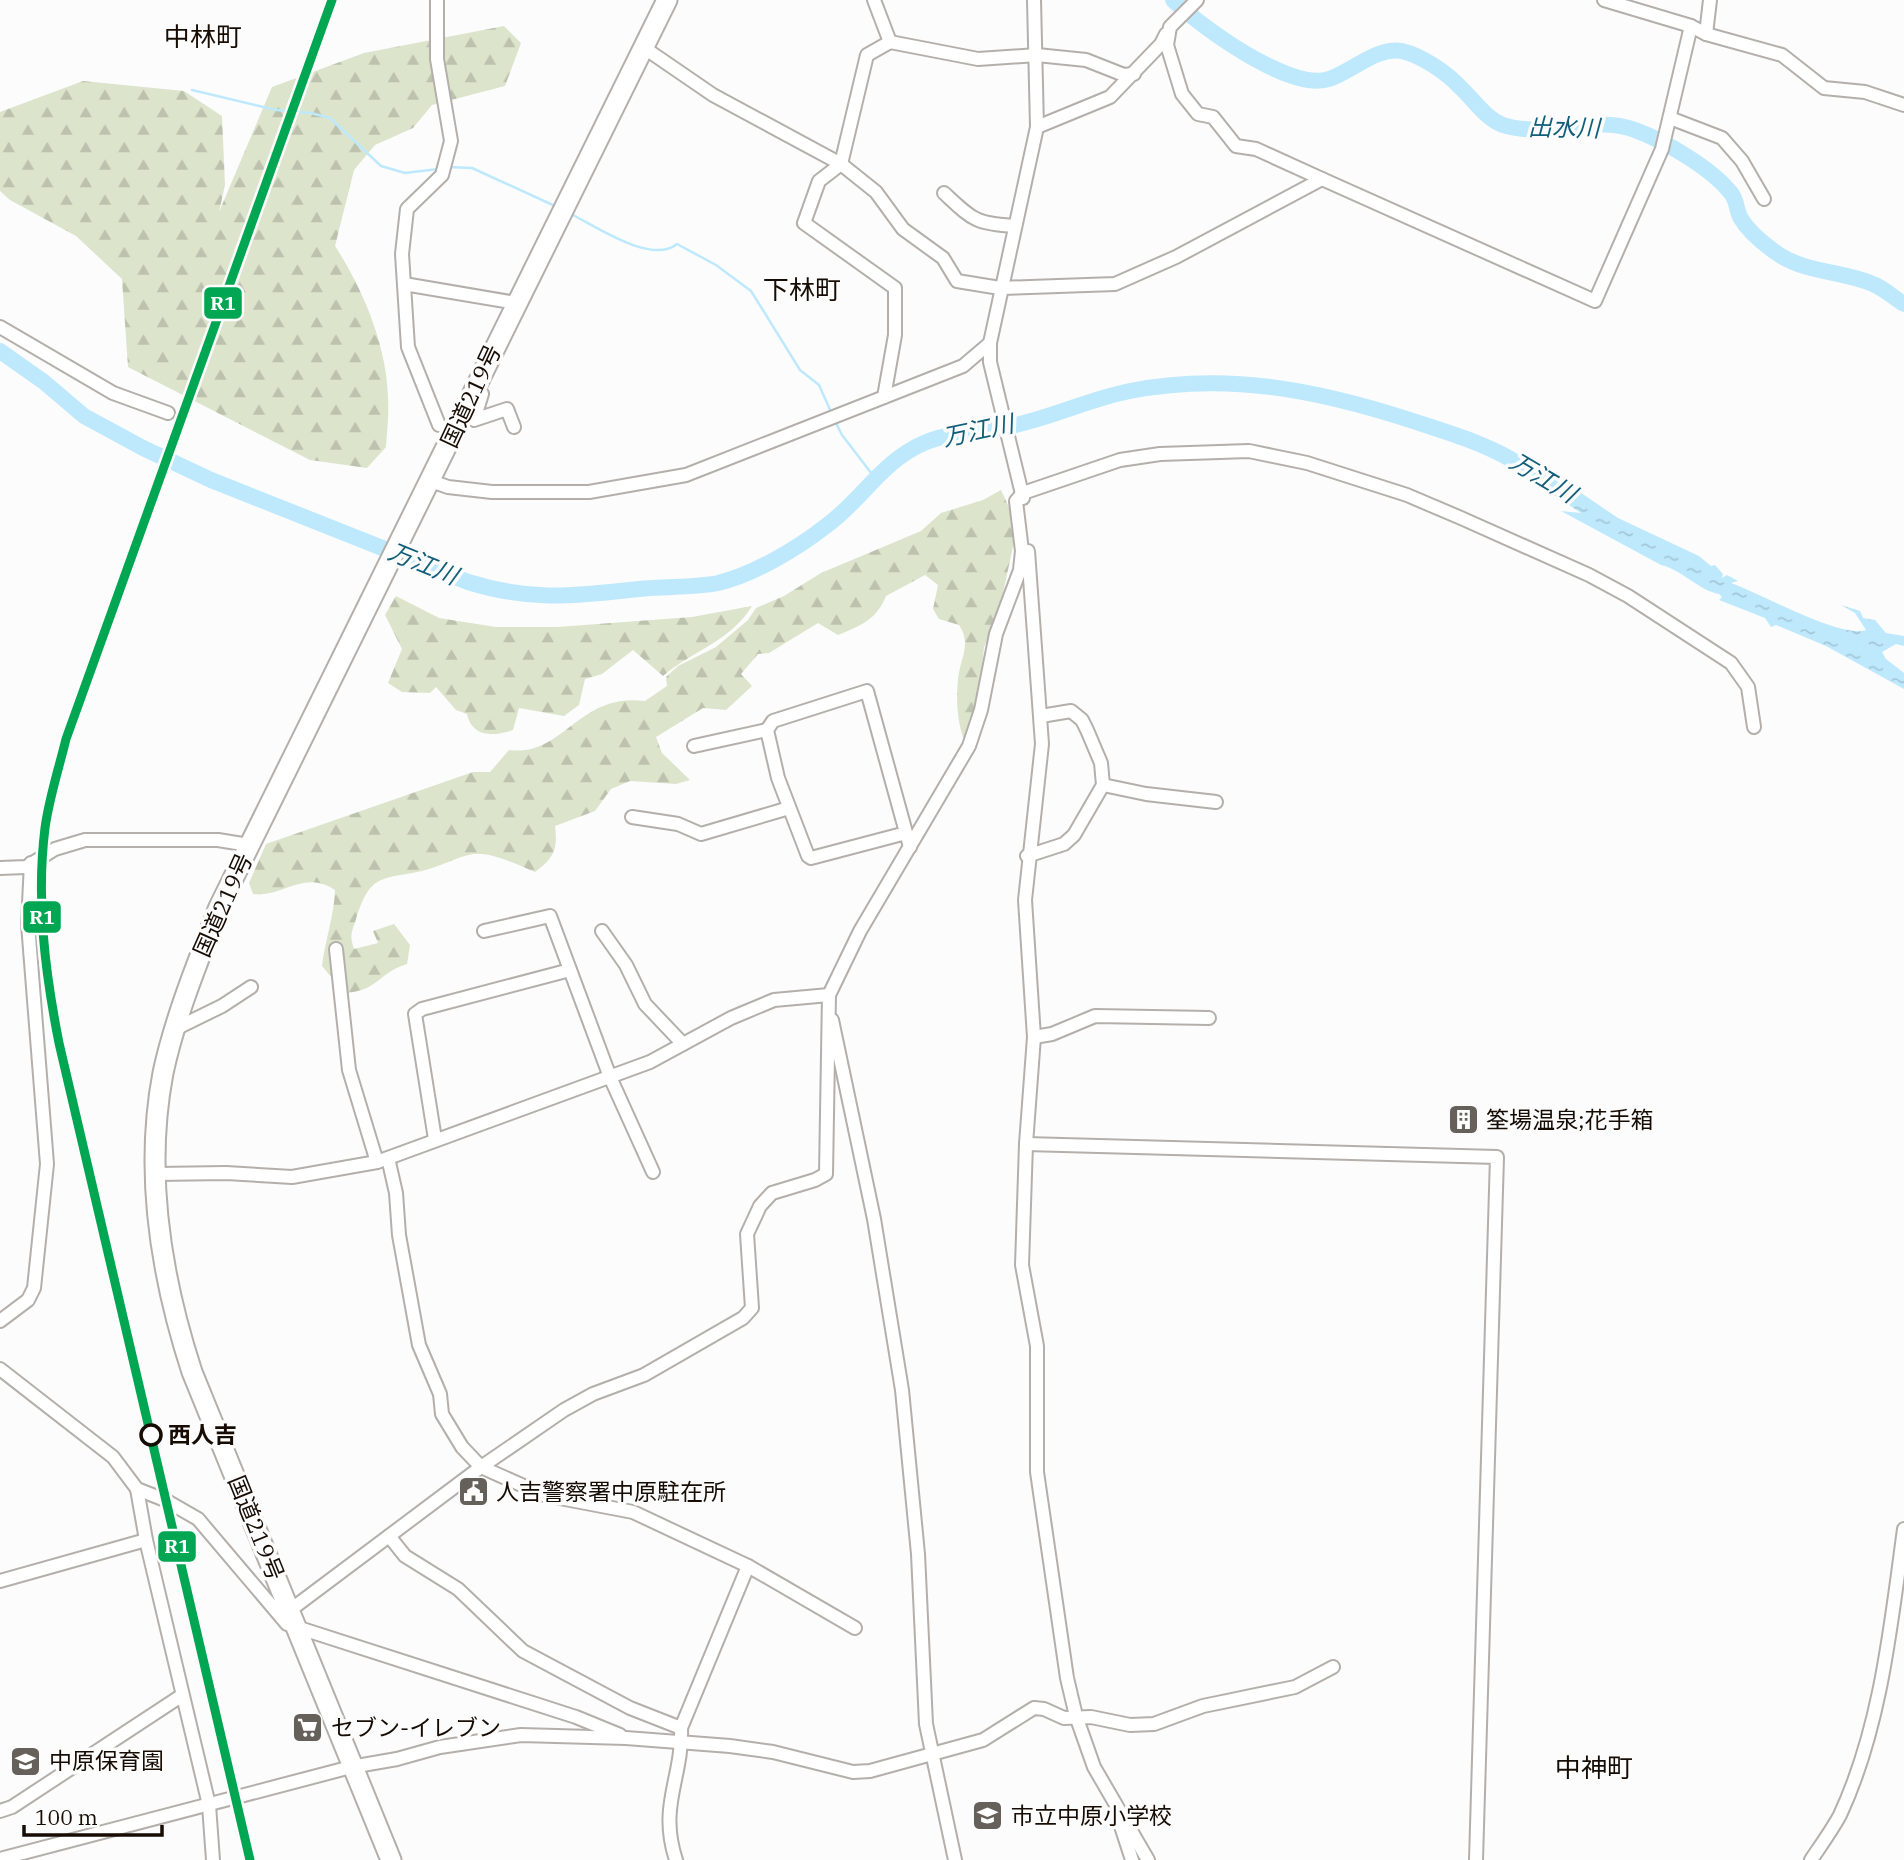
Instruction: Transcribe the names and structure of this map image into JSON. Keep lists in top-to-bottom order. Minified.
{"streets":{"highway":["国道219号"]},"districts":["中林町","下林町","中神町"],"water":["出水川","万江川"],"places":{"building":["筌場温泉;花手箱"],"other":["西人吉"],"public building":["人吉警察署中原駐在所"],"supermarket":["セブン-イレブン"],"school or university":["中原保育園","市立中原小学校"]},"lines":["transit line R1"],"scale_bar":"100 m"}
